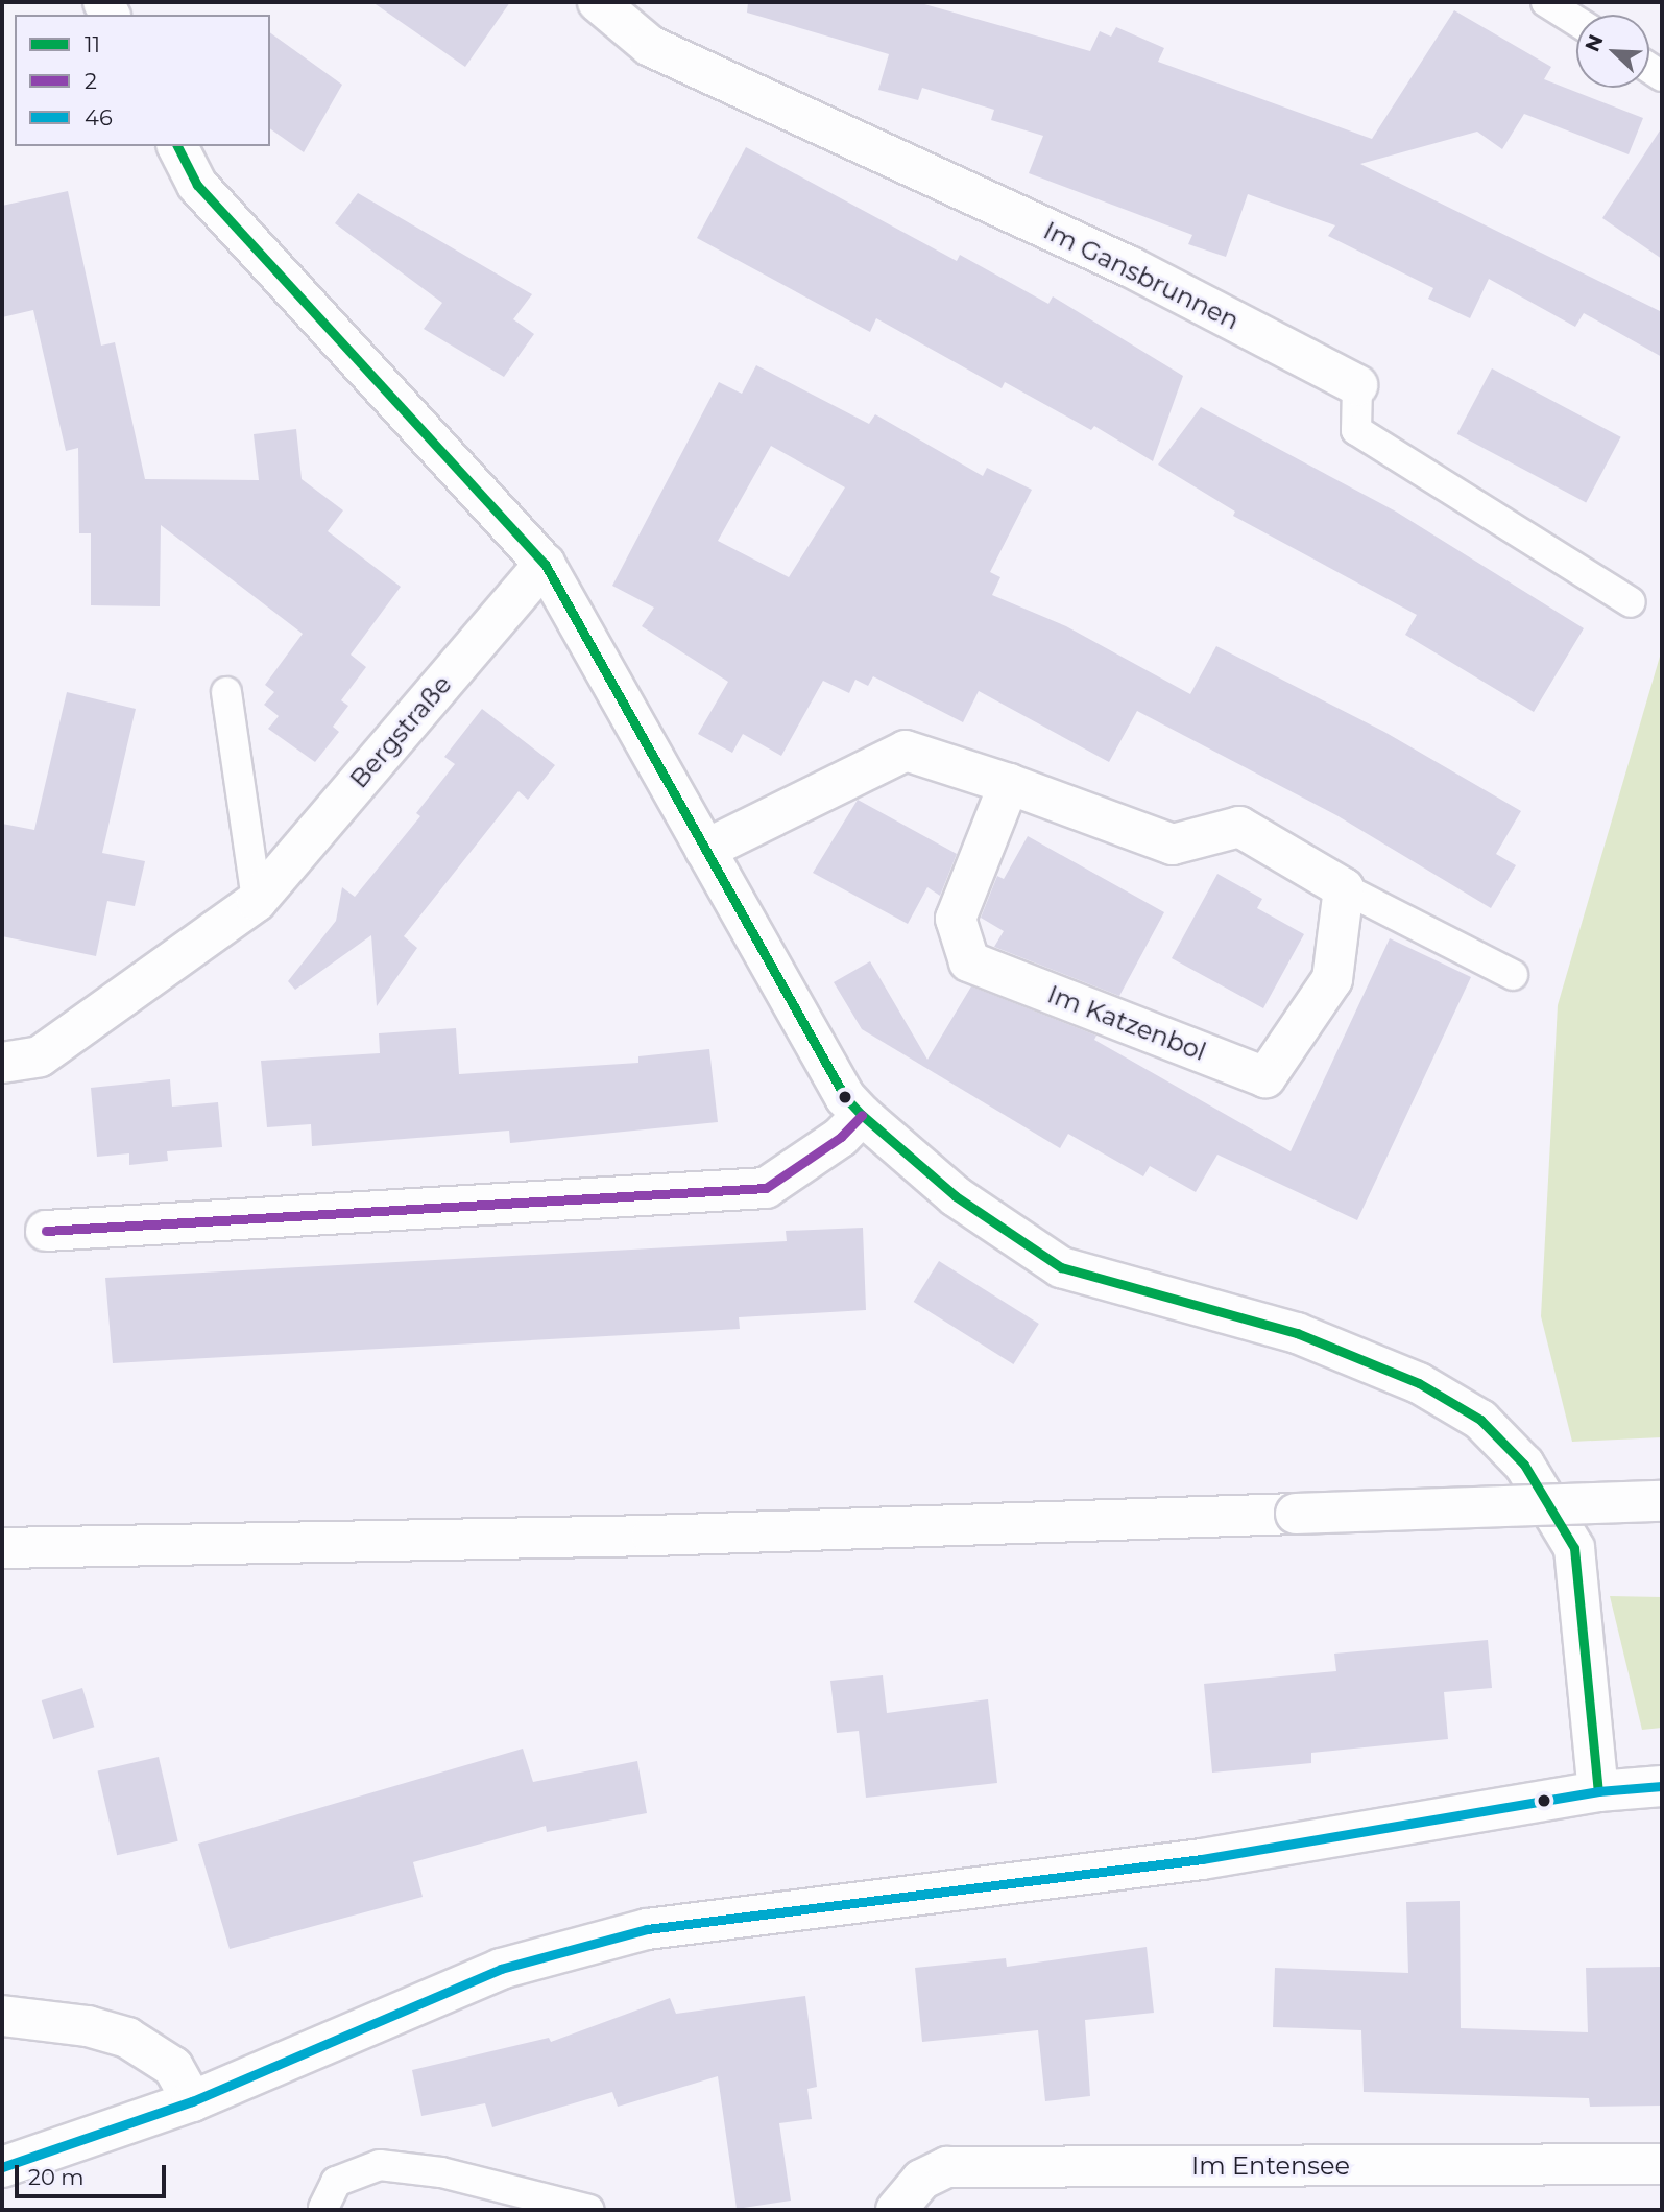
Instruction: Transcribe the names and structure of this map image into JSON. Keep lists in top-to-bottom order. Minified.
{"streets":{"street":["Im Gansbrunnen","Bergstraße","Im Katzenbol","Im Entensee"]},"lines":["transit line 11","transit line 2","transit line 46"],"legend":["11","2","46"],"scale_bar":"20 m","north":"top left"}
